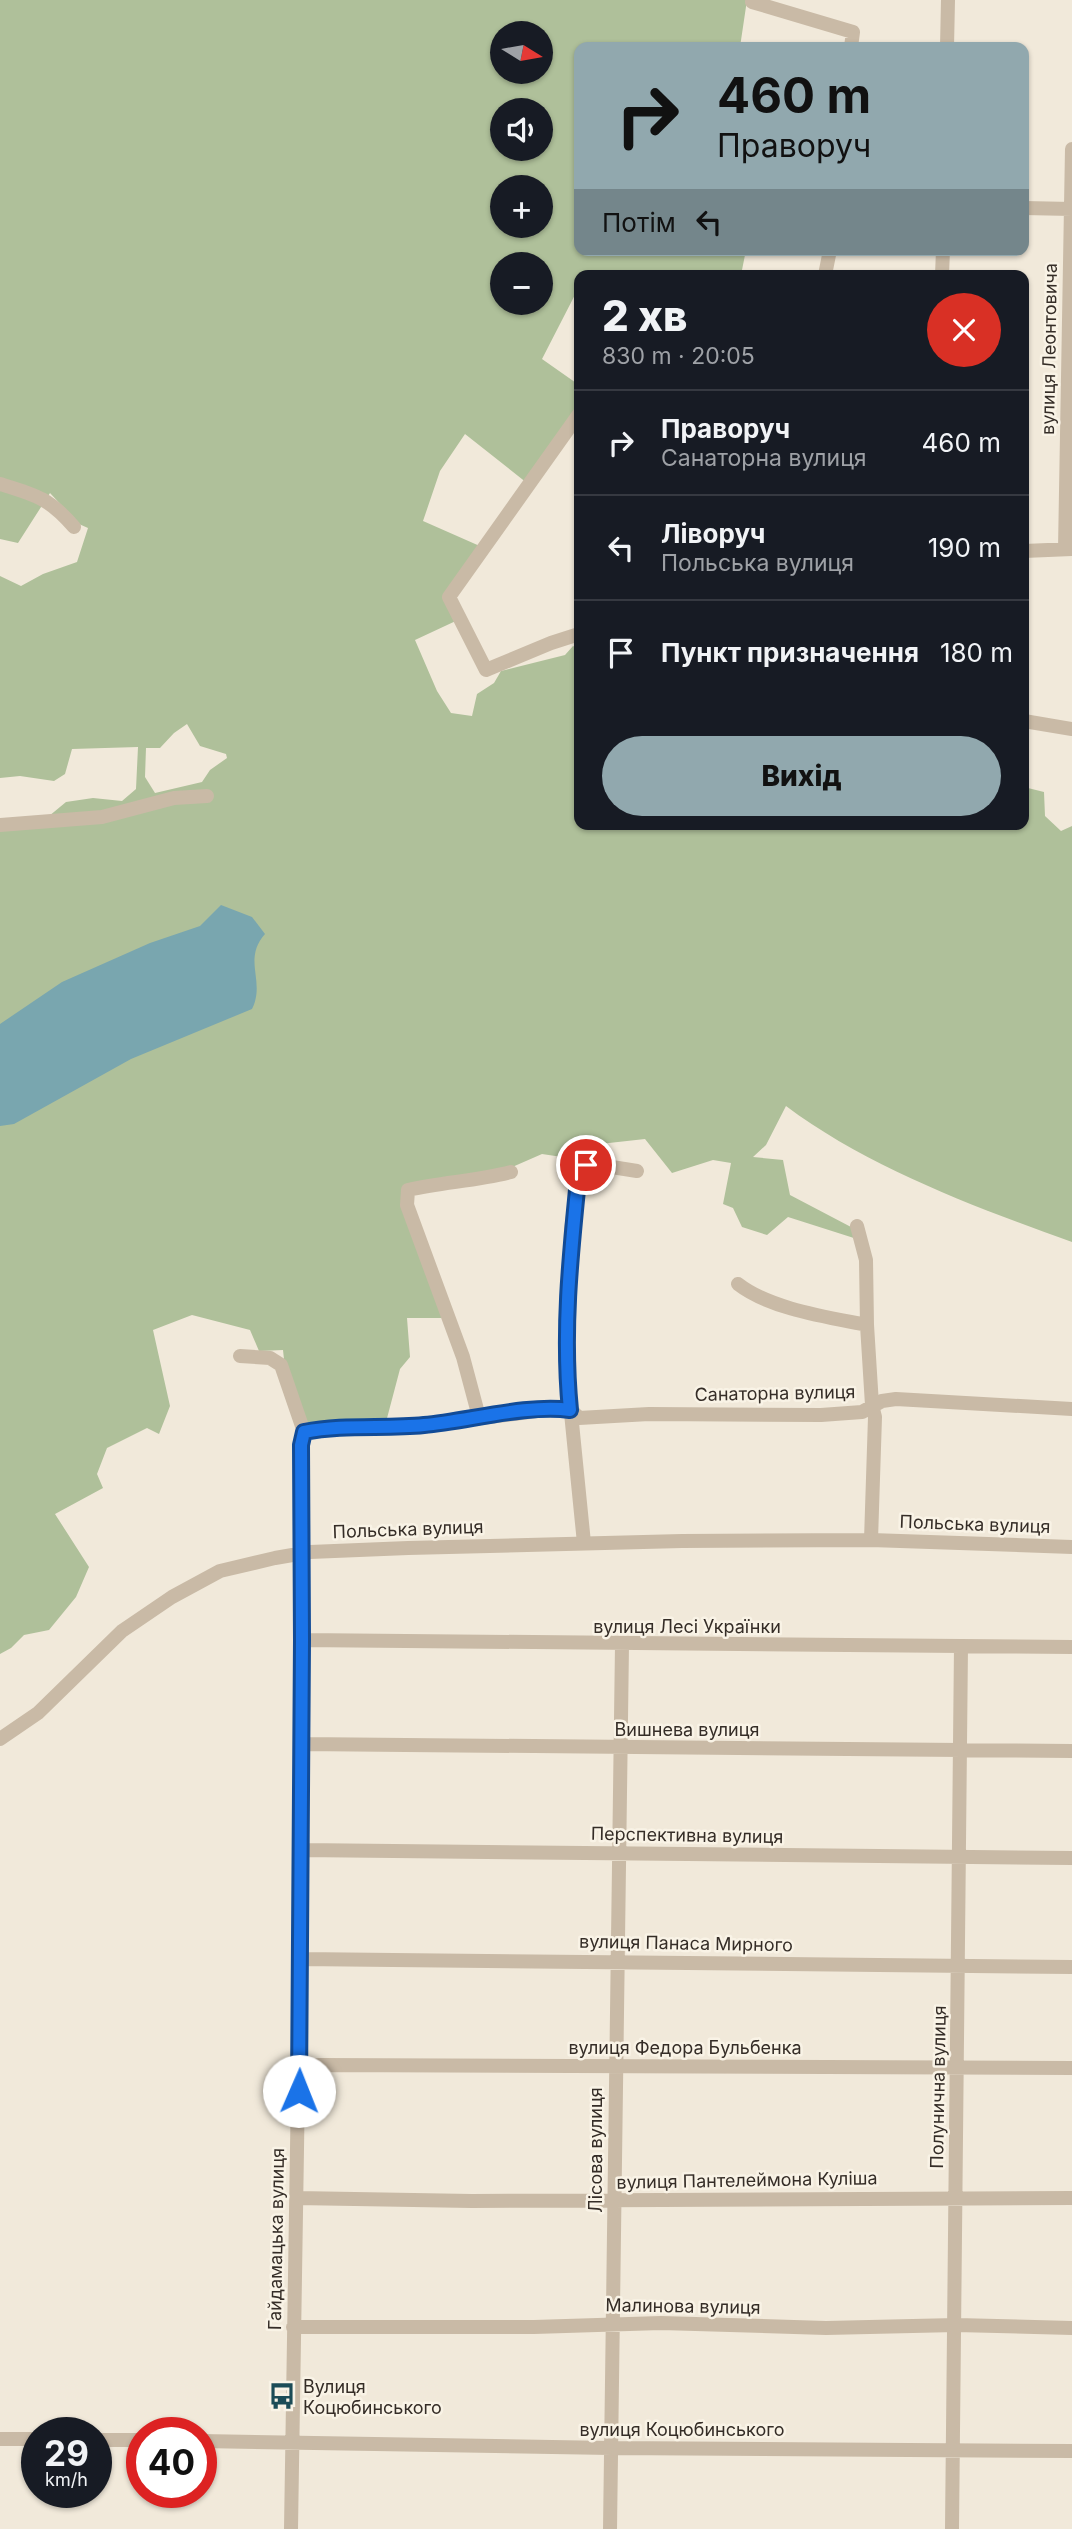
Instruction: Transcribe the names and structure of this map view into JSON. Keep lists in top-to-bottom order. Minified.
{"streets":{"street":["вулиця Леонтовича","Санаторна вулиця","Польська вулиця","вулиця Лесі Українки","Вишнева вулиця","Перспективна вулиця","вулиця Панаса Мирного","вулиця Федора Бульбенка","Полунична вулиця","Лісова вулиця","вулиця Пантелеймона Куліша","Гайдамацька вулиця","Малинова вулиця","вулиця Коцюбинського"]},"crossings":[["Санаторна вулиця","Гайдамацька вулиця"],["Польська вулиця","Гайдамацька вулиця"],["вулиця Лесі Українки","Полунична вулиця"],["вулиця Лесі Українки","Лісова вулиця"],["вулиця Лесі Українки","Гайдамацька вулиця"],["Вишнева вулиця","Полунична вулиця"],["Вишнева вулиця","Лісова вулиця"],["Вишнева вулиця","Гайдамацька вулиця"],["Перспективна вулиця","Полунична вулиця"],["Перспективна вулиця","Лісова вулиця"],["Перспективна вулиця","Гайдамацька вулиця"],["вулиця Панаса Мирного","Полунична вулиця"],["вулиця Панаса Мирного","Лісова вулиця"],["вулиця Панаса Мирного","Гайдамацька вулиця"],["вулиця Федора Бульбенка","Полунична вулиця"],["вулиця Федора Бульбенка","Лісова вулиця"],["вулиця Федора Бульбенка","Гайдамацька вулиця"],["Полунична вулиця","вулиця Пантелеймона Куліша"],["Полунична вулиця","Малинова вулиця"],["Полунична вулиця","вулиця Коцюбинського"],["Лісова вулиця","вулиця Пантелеймона Куліша"],["Лісова вулиця","Малинова вулиця"],["Лісова вулиця","вулиця Коцюбинського"],["вулиця Пантелеймона Куліша","Гайдамацька вулиця"],["Гайдамацька вулиця","Малинова вулиця"],["Гайдамацька вулиця","вулиця Коцюбинського"]],"places":{"bus stop":["Вулиця Коцюбинського"]},"north":"right","page":{"map_buttons":["+","−"],"turn":["460 m","Праворуч"],"then":"Потім","heading":["2 хв","830 m · 20:05"],"list":[{"name":"Праворуч","note":"Санаторна вулиця","value":"460 m"},{"name":"Ліворуч","note":"Польська вулиця","value":"190 m"},{"name":"Пункт призначення","value":"180 m"}],"buttons":"Вихід","speed":"29 km/h","limit":"40"}}
